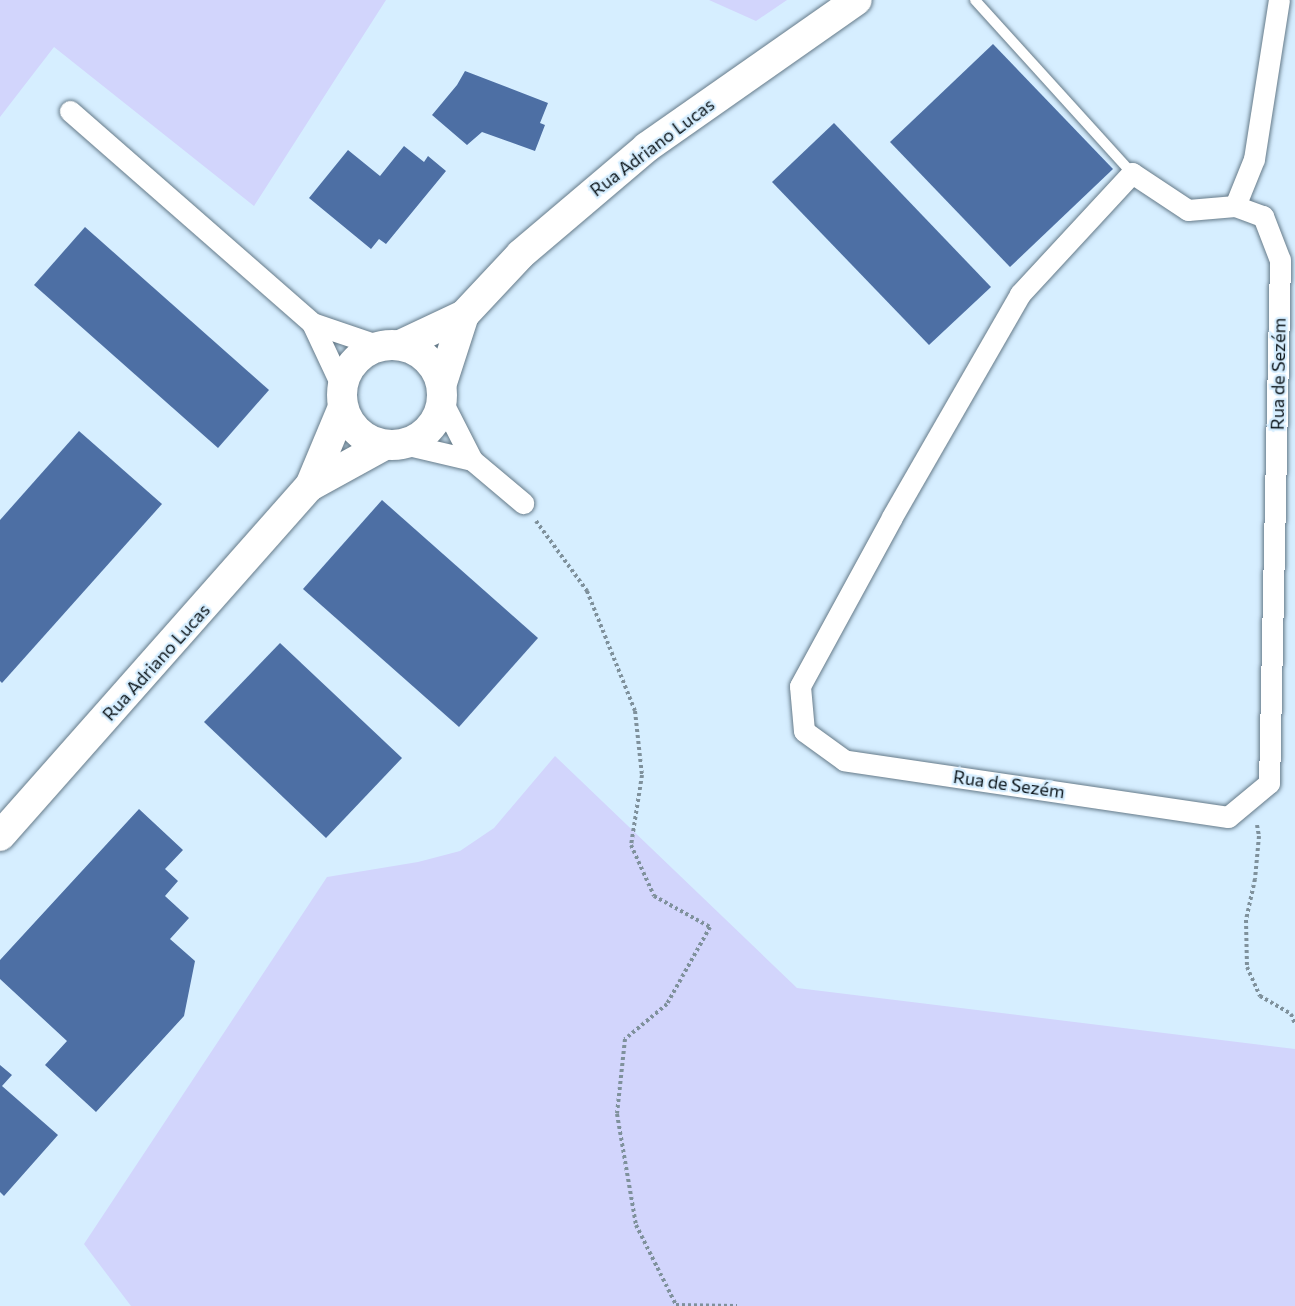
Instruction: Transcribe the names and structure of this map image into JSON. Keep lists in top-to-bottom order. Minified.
{"streets":{"street":["Rua Adriano Lucas","Rua de Sezém"]}}
